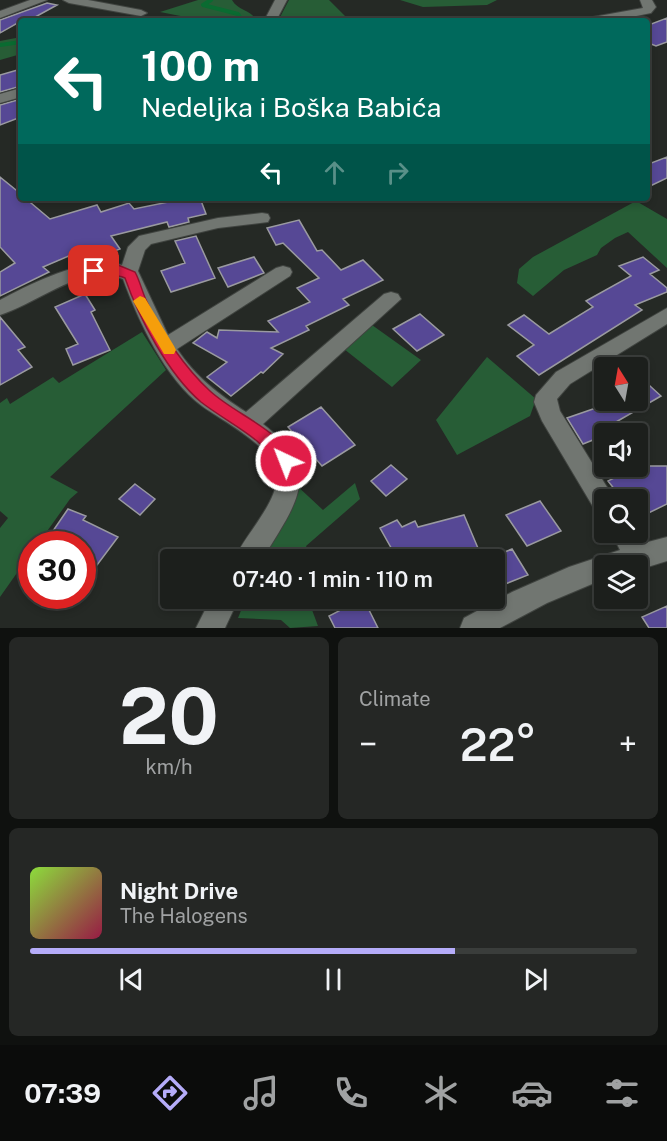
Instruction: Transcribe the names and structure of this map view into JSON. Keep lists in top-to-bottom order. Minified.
{"north":"top","page":{"turn":["100 m","Nedeljka i Boška Babića"],"limit":"30","trip":"07:40 · 1 min · 110 m","tile":[["20","km/h"],"Climate"],"heat":["−","22°","+"],"song":["Night Drive","The Halogens"],"tabs":"07:39"}}
